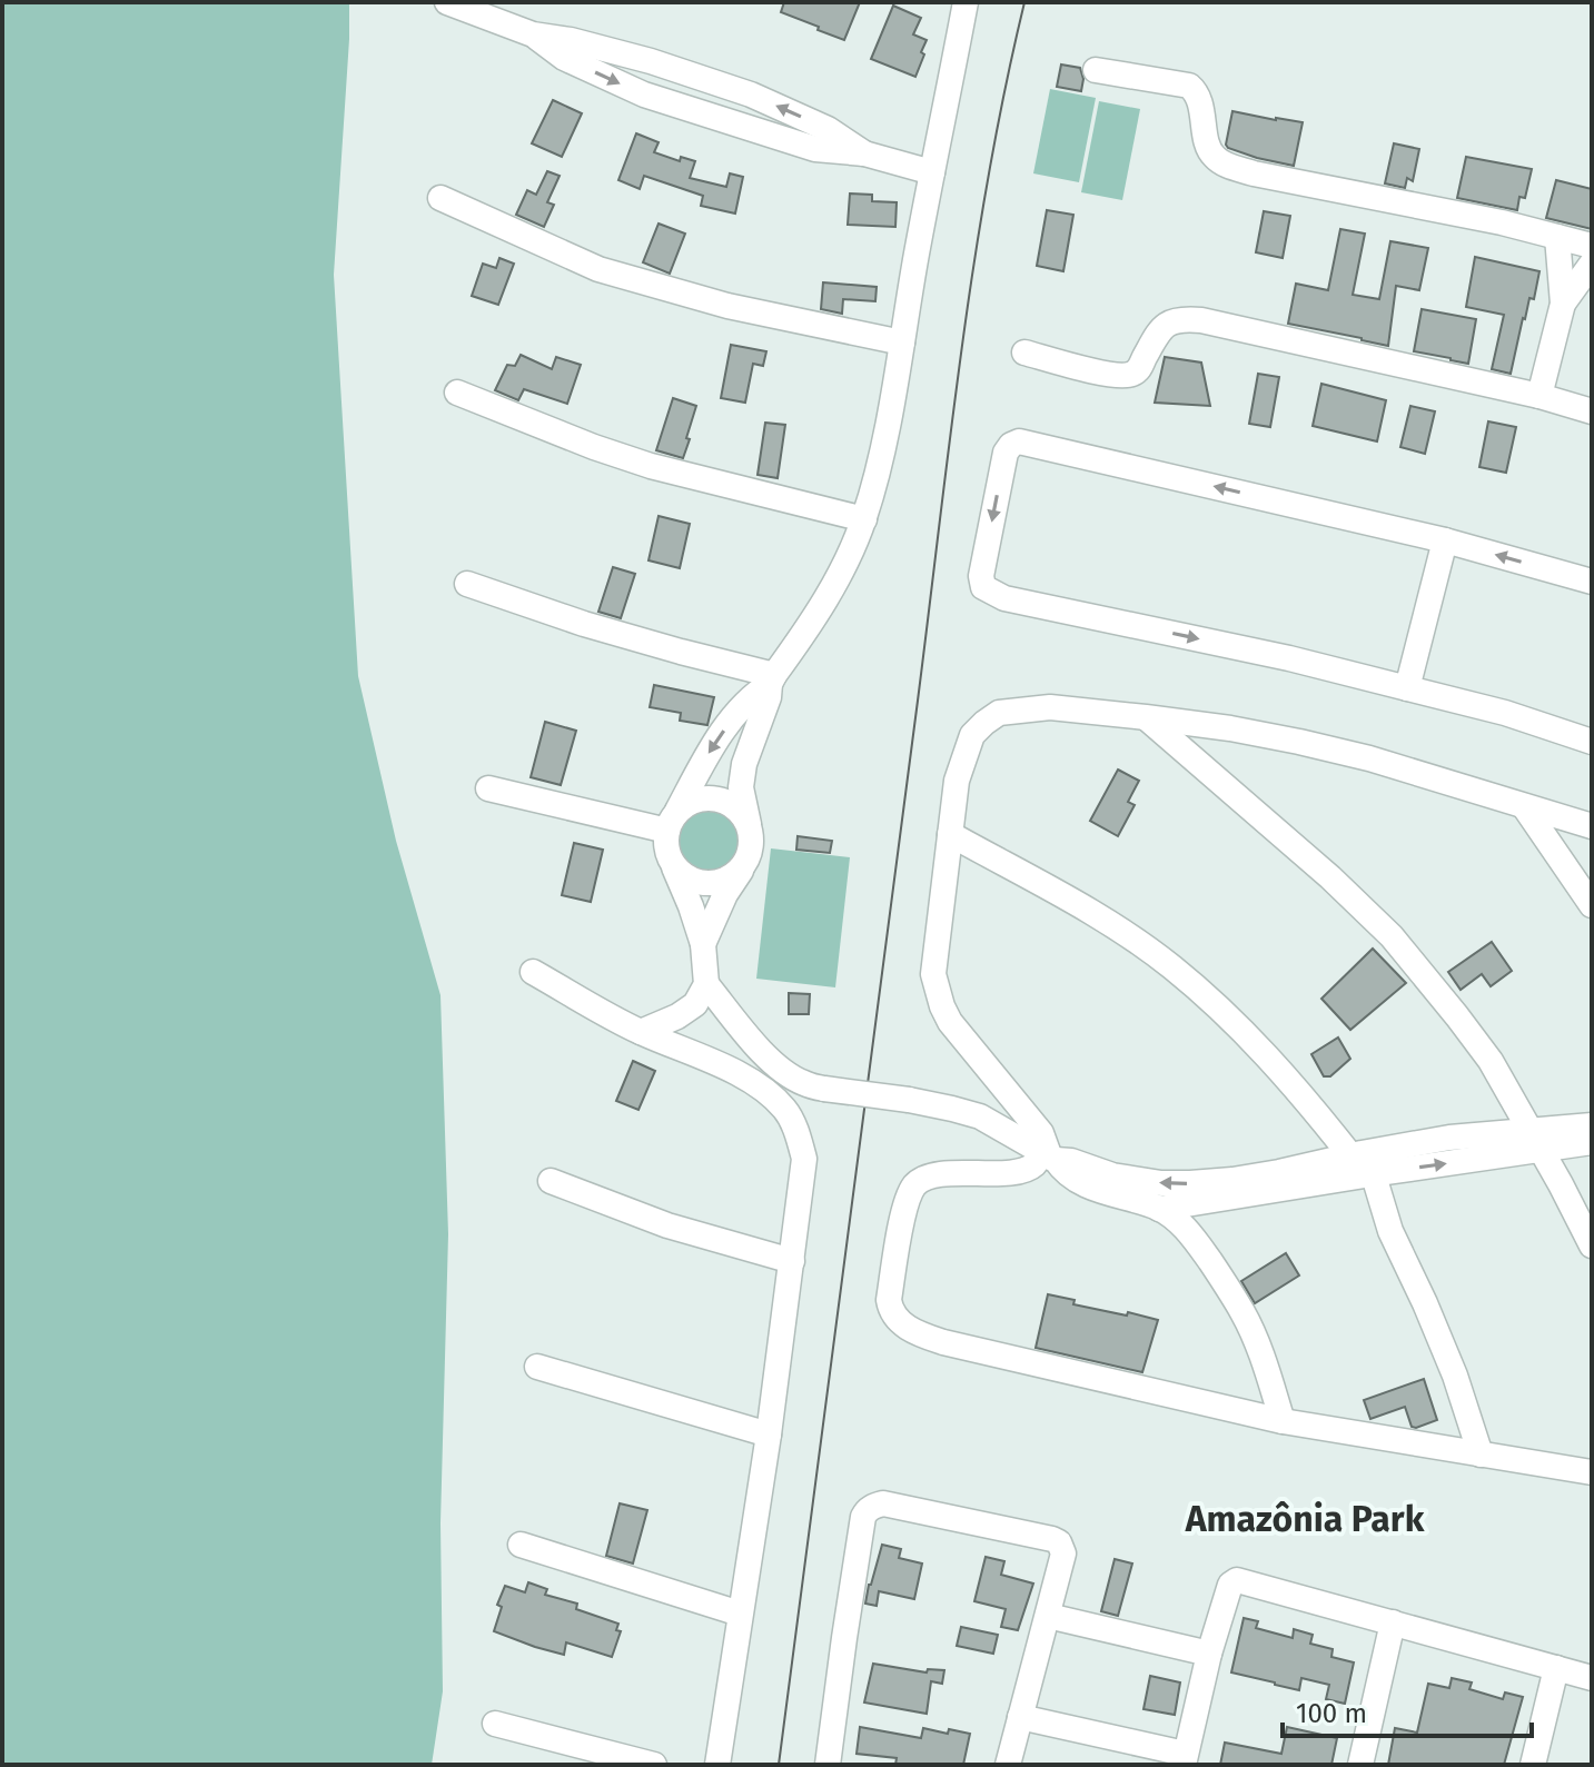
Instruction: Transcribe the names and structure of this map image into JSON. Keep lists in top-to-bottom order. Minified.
{"districts":["Amazônia Park"],"scale_bar":"100 m"}
